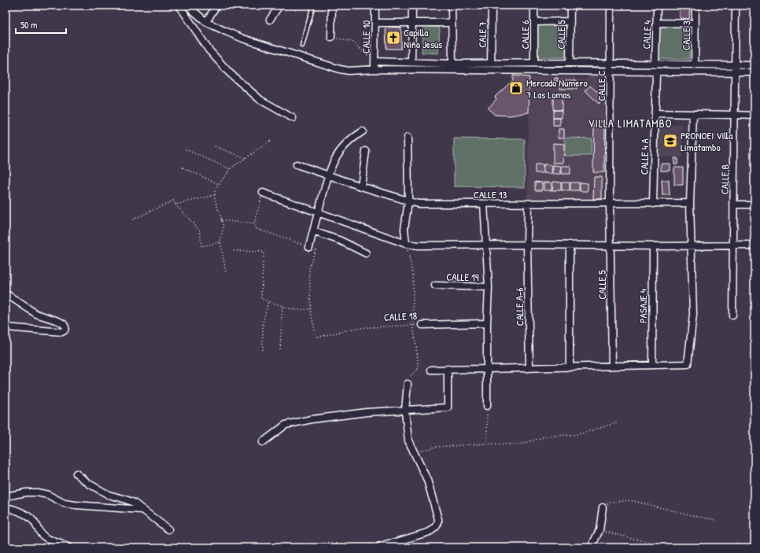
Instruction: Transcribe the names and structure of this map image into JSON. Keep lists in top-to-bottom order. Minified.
{"streets":{"street":["CALE 7","CALLE 6","CALLE 5","CALLE 4","CALLE 3","CALLE 10","CALLE C","CALLE 4 A","CALLE B","CALLE 13","CALLE 19","PASAJE 4","CALLE A-6","CALLE 18"]},"crossings":[["CALLE 5","CALLE C"],["CALLE 5","CALLE 13"],["CALLE C","CALLE 13"],["CALLE 4 A","CALLE 13"],["CALLE 13","CALLE A-6"]],"districts":["VILLA LIMATAMBO"],"places":{"church":["Capilla Niño Jesús"],"shop":["Mercado Numero 7 Las Lomas"],"school or university":["PRONOEI Villa Limatambo"]},"scale_bar":"50 m"}
